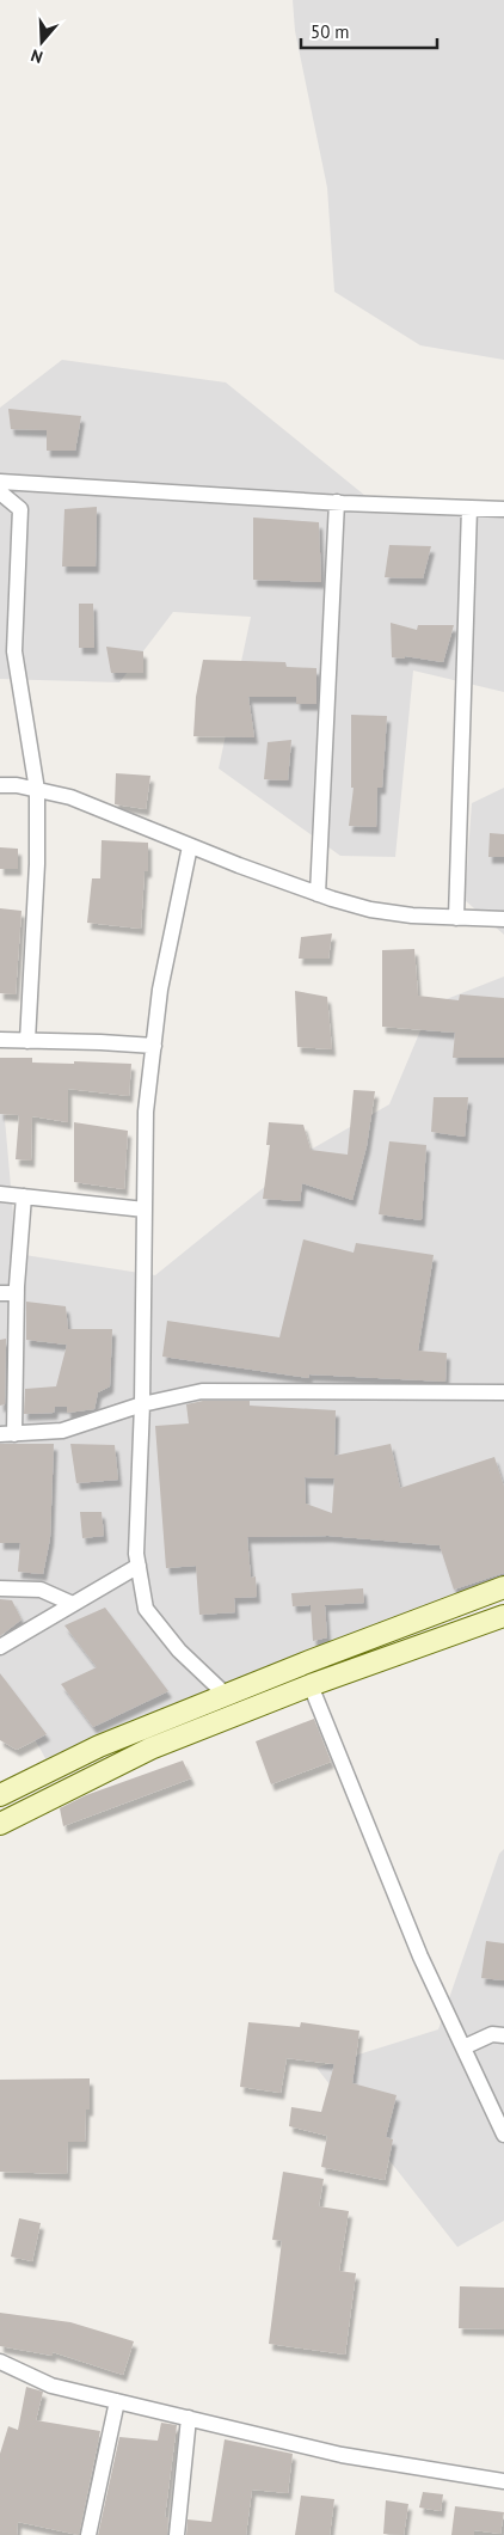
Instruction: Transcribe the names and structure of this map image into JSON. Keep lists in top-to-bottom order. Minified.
{"scale_bar":"50 m","north":"bottom"}
